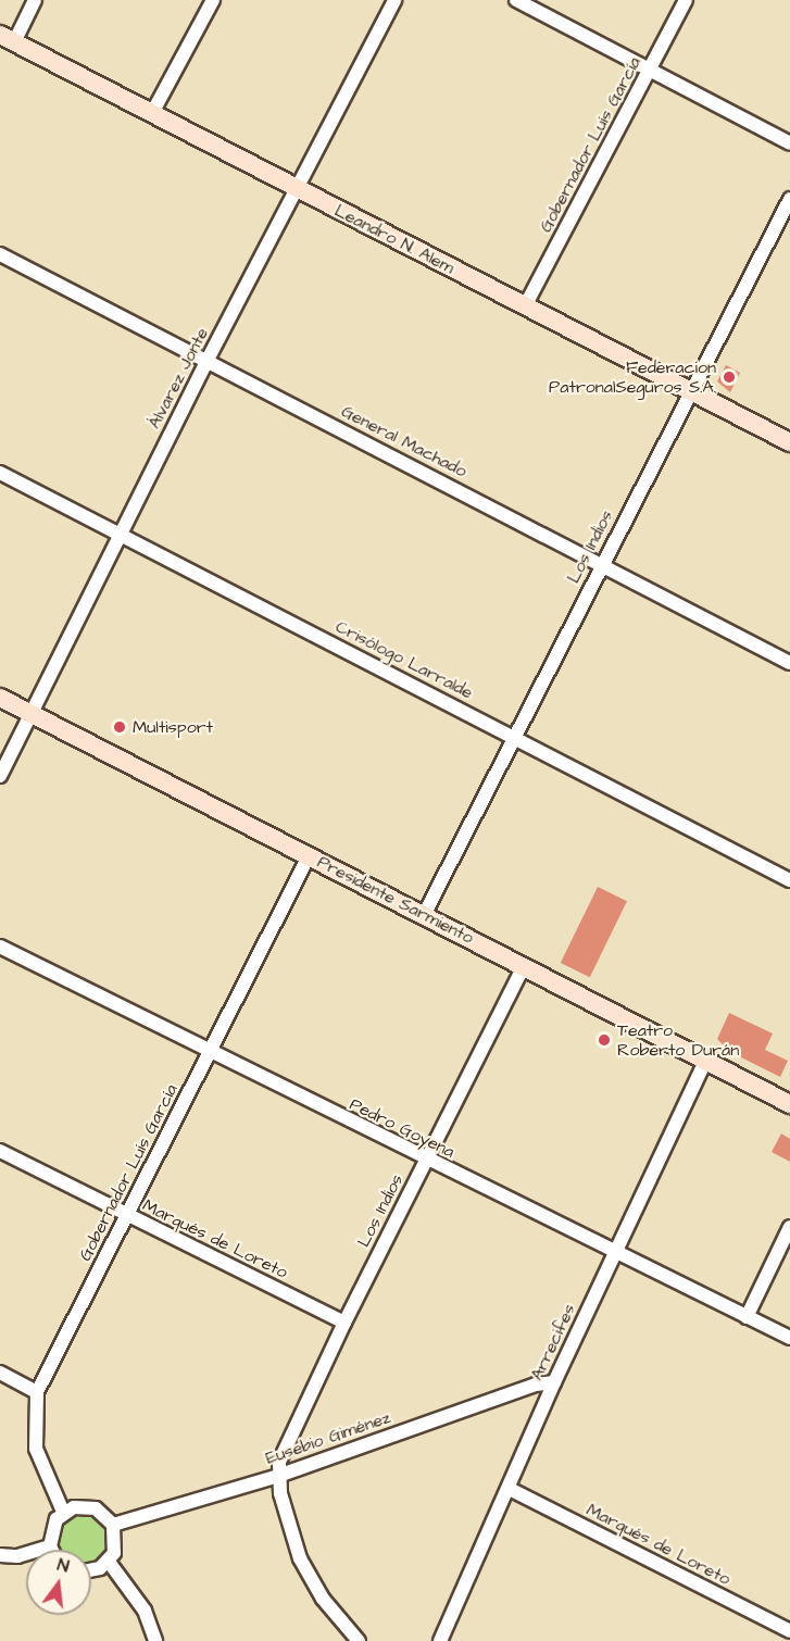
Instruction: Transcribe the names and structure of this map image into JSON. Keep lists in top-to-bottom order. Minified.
{"streets":{"main road":["Leandro N. Alem","Presidente Sarmiento"],"street":["Gobernador Luís García","Álvarez Jonte","General Machado","Los Indios","Crisólogo Larralde","Pedro Goyena","Marqués de Loreto","Arrecifes","Eusebio Giménez"]},"crossings":[["Gobernador Luís García","Leandro N. Alem"],["Gobernador Luís García","Presidente Sarmiento"],["Gobernador Luís García","Pedro Goyena"],["Gobernador Luís García","Marqués de Loreto"],["Leandro N. Alem","Álvarez Jonte"],["Leandro N. Alem","Los Indios"],["Álvarez Jonte","General Machado"],["Álvarez Jonte","Crisólogo Larralde"],["Álvarez Jonte","Presidente Sarmiento"],["General Machado","Los Indios"],["Los Indios","Crisólogo Larralde"],["Los Indios","Presidente Sarmiento"],["Los Indios","Pedro Goyena"],["Los Indios","Marqués de Loreto"],["Los Indios","Eusebio Giménez"],["Presidente Sarmiento","Arrecifes"],["Pedro Goyena","Arrecifes"],["Marqués de Loreto","Arrecifes"],["Arrecifes","Eusebio Giménez"]],"places":["Federacion PatronalSeguros S.A.","Multisport","Teatro Roberto Durán"],"north":"top"}
